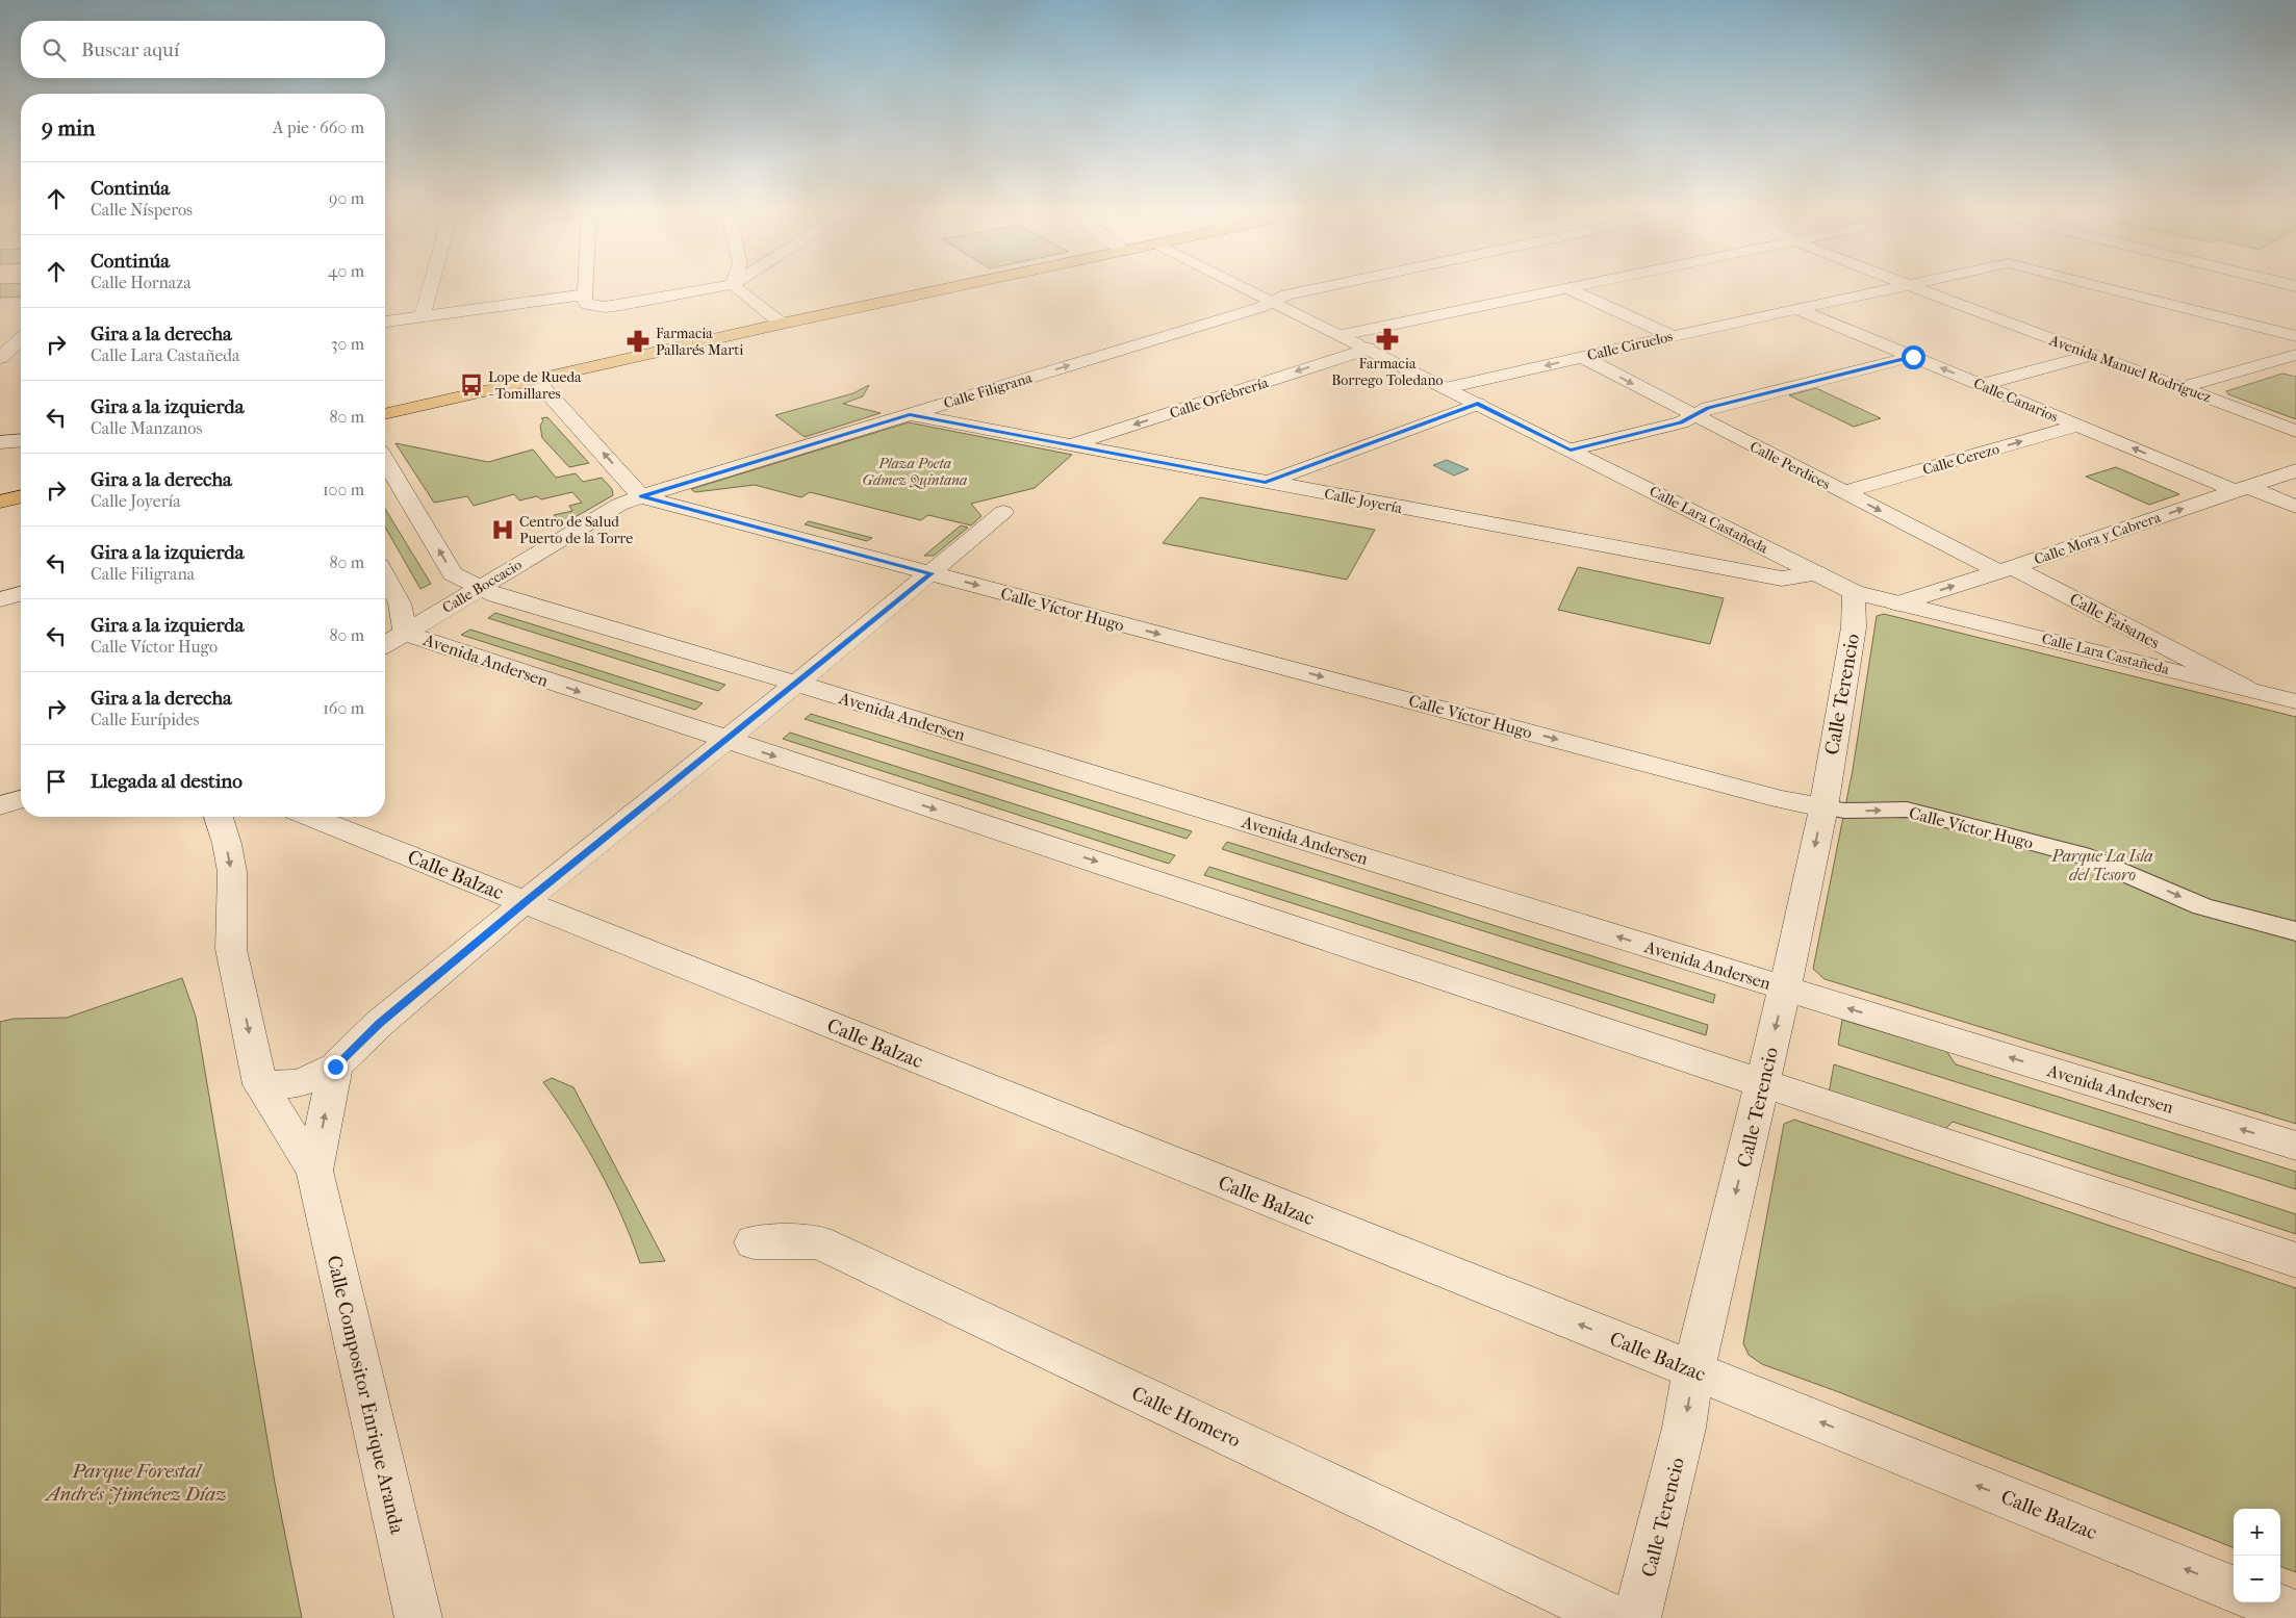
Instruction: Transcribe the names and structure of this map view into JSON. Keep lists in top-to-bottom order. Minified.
{"streets":{"street":["Calle Ciruelos","Avenida Manuel Rodríguez","Calle Filigrana","Calle Orfebrería","Calle Canarios","Calle Cerezo","Calle Perdices","Calle Joyería","Calle Lara Castañeda","Calle Mora y Cabrera","Calle Boccacio","Calle Víctor Hugo","Calle Faisanes","Avenida Andersen","Calle Terencio","Calle Balzac","Calle Compositor Enrique Aranda","Calle Homero"]},"crossings":[["Calle Ciruelos","Calle Canarios"],["Calle Ciruelos","Calle Perdices"],["Calle Ciruelos","Calle Lara Castañeda"],["Calle Filigrana","Calle Joyería"],["Calle Filigrana","Calle Lara Castañeda"],["Calle Filigrana","Calle Boccacio"],["Calle Filigrana","Calle Víctor Hugo"],["Calle Orfebrería","Calle Joyería"],["Calle Orfebrería","Calle Lara Castañeda"],["Calle Canarios","Calle Cerezo"],["Calle Canarios","Calle Mora y Cabrera"],["Calle Cerezo","Calle Perdices"],["Calle Perdices","Calle Mora y Cabrera"],["Calle Perdices","Calle Faisanes"],["Calle Joyería","Calle Lara Castañeda"],["Calle Lara Castañeda","Calle Mora y Cabrera"],["Calle Lara Castañeda","Calle Faisanes"],["Calle Lara Castañeda","Calle Terencio"],["Calle Mora y Cabrera","Calle Faisanes"],["Calle Boccacio","Calle Víctor Hugo"],["Calle Boccacio","Avenida Andersen"],["Calle Víctor Hugo","Calle Terencio"],["Avenida Andersen","Calle Terencio"],["Calle Terencio","Calle Balzac"]],"one_way":["Calle Canarios","Calle Perdices","Calle Víctor Hugo","Calle Terencio","Calle Balzac"],"parks":["Plaza Poeta Gámez Quintana","Parque La Isla del Tesoro","Parque Forestal Andrés Jiménez Díaz"],"places":{"pharmacy":["Farmacia Borrego Toledano","Farmacia Pallarés Marti"],"bus stop":["Lope de Rueda - Tomillares"],"hospital":["Centro de Salud Puerto de la Torre"]},"page":{"search":"Buscar aquí","heading":["9 min","A pie · 660 m"],"list":[["Continúa","Calle Nísperos","90 m"],["Continúa","Calle Hornaza","40 m"],["Gira a la derecha","Calle Lara Castañeda","30 m"],["Gira a la izquierda","Calle Manzanos","80 m"],["Gira a la derecha","Calle Joyería","100 m"],["Gira a la izquierda","Calle Filigrana","80 m"],["Gira a la izquierda","Calle Víctor Hugo","80 m"],["Gira a la derecha","Calle Eurípides","160 m"],"Llegada al destino"],"map_buttons":["+","−"]}}
